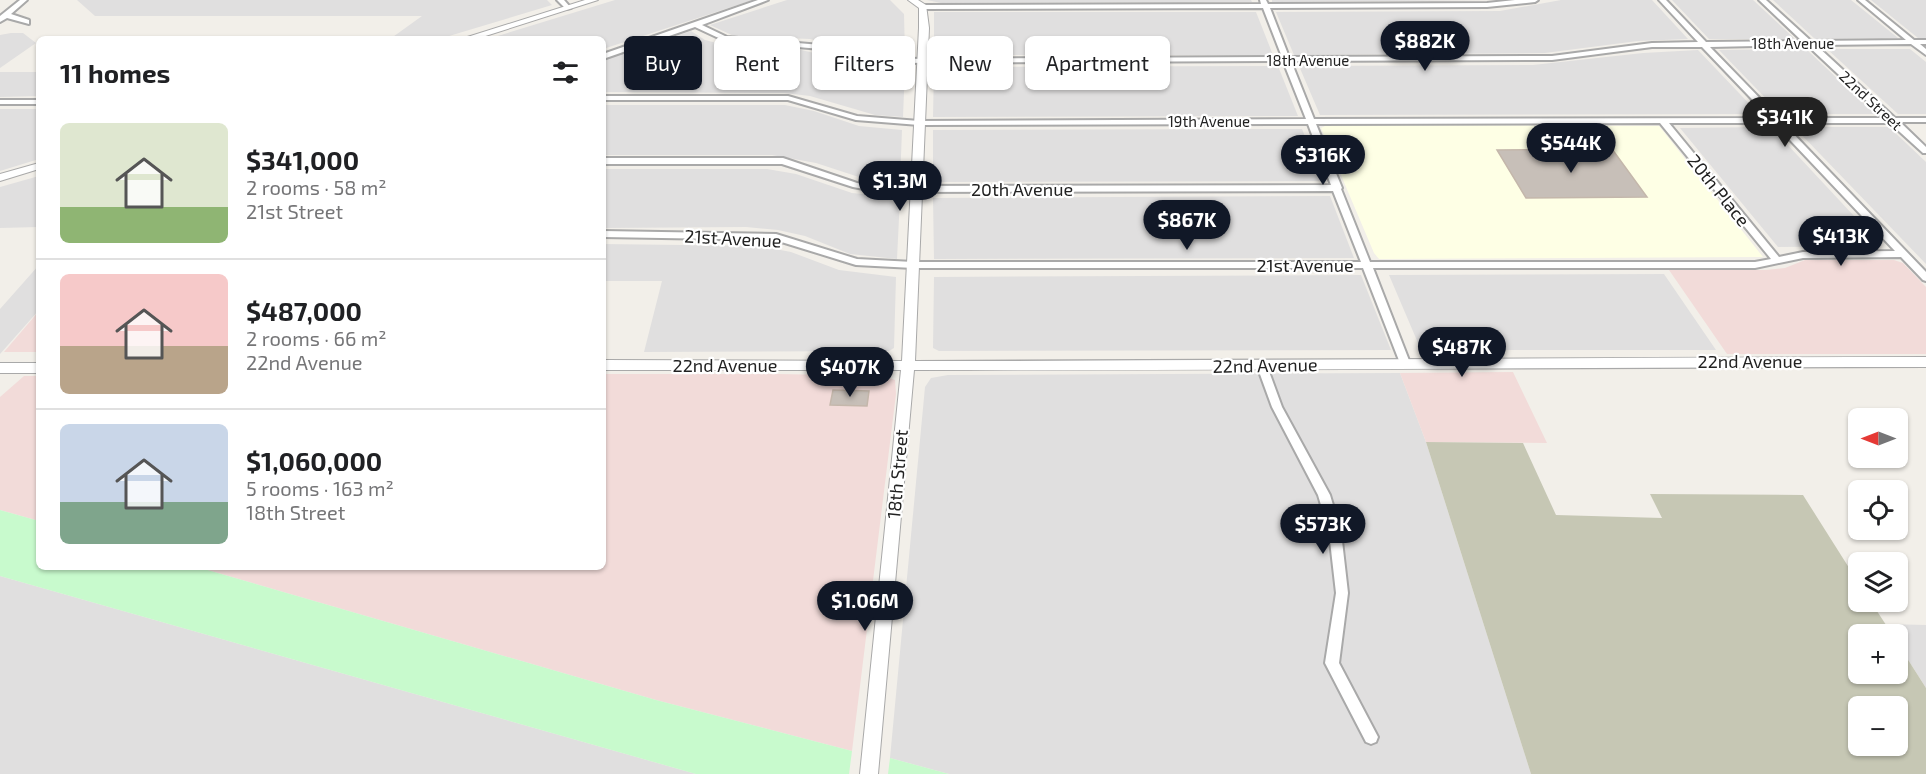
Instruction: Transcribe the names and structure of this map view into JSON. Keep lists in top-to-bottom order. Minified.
{"streets":{"street":["18th Avenue","22nd Street","19th Avenue","20th Avenue","20th Place","21st Avenue","22nd Avenue","18th Street"]},"crossings":[["18th Avenue","22nd Street"],["18th Avenue","18th Street"],["22nd Street","19th Avenue"],["19th Avenue","20th Place"],["19th Avenue","18th Street"],["20th Avenue","18th Street"],["20th Place","21st Avenue"],["21st Avenue","18th Street"],["22nd Avenue","18th Street"]],"north":"left","page":{"price":["$882K","$341K","$544K","$316K","$1.3M","$867K","$413K","$487K","$407K","$573K","$1.06M"],"chip":["Buy","Rent","Filters","New","Apartment"],"heading":"11 homes","list":[{"name":"$341,000","note":"2 rooms · 58 m² · 21st Street"},{"name":"$487,000","note":"2 rooms · 66 m² · 22nd Avenue"},{"name":"$1,060,000","note":"5 rooms · 163 m² · 18th Street"}],"map_buttons":["+","−"]}}
